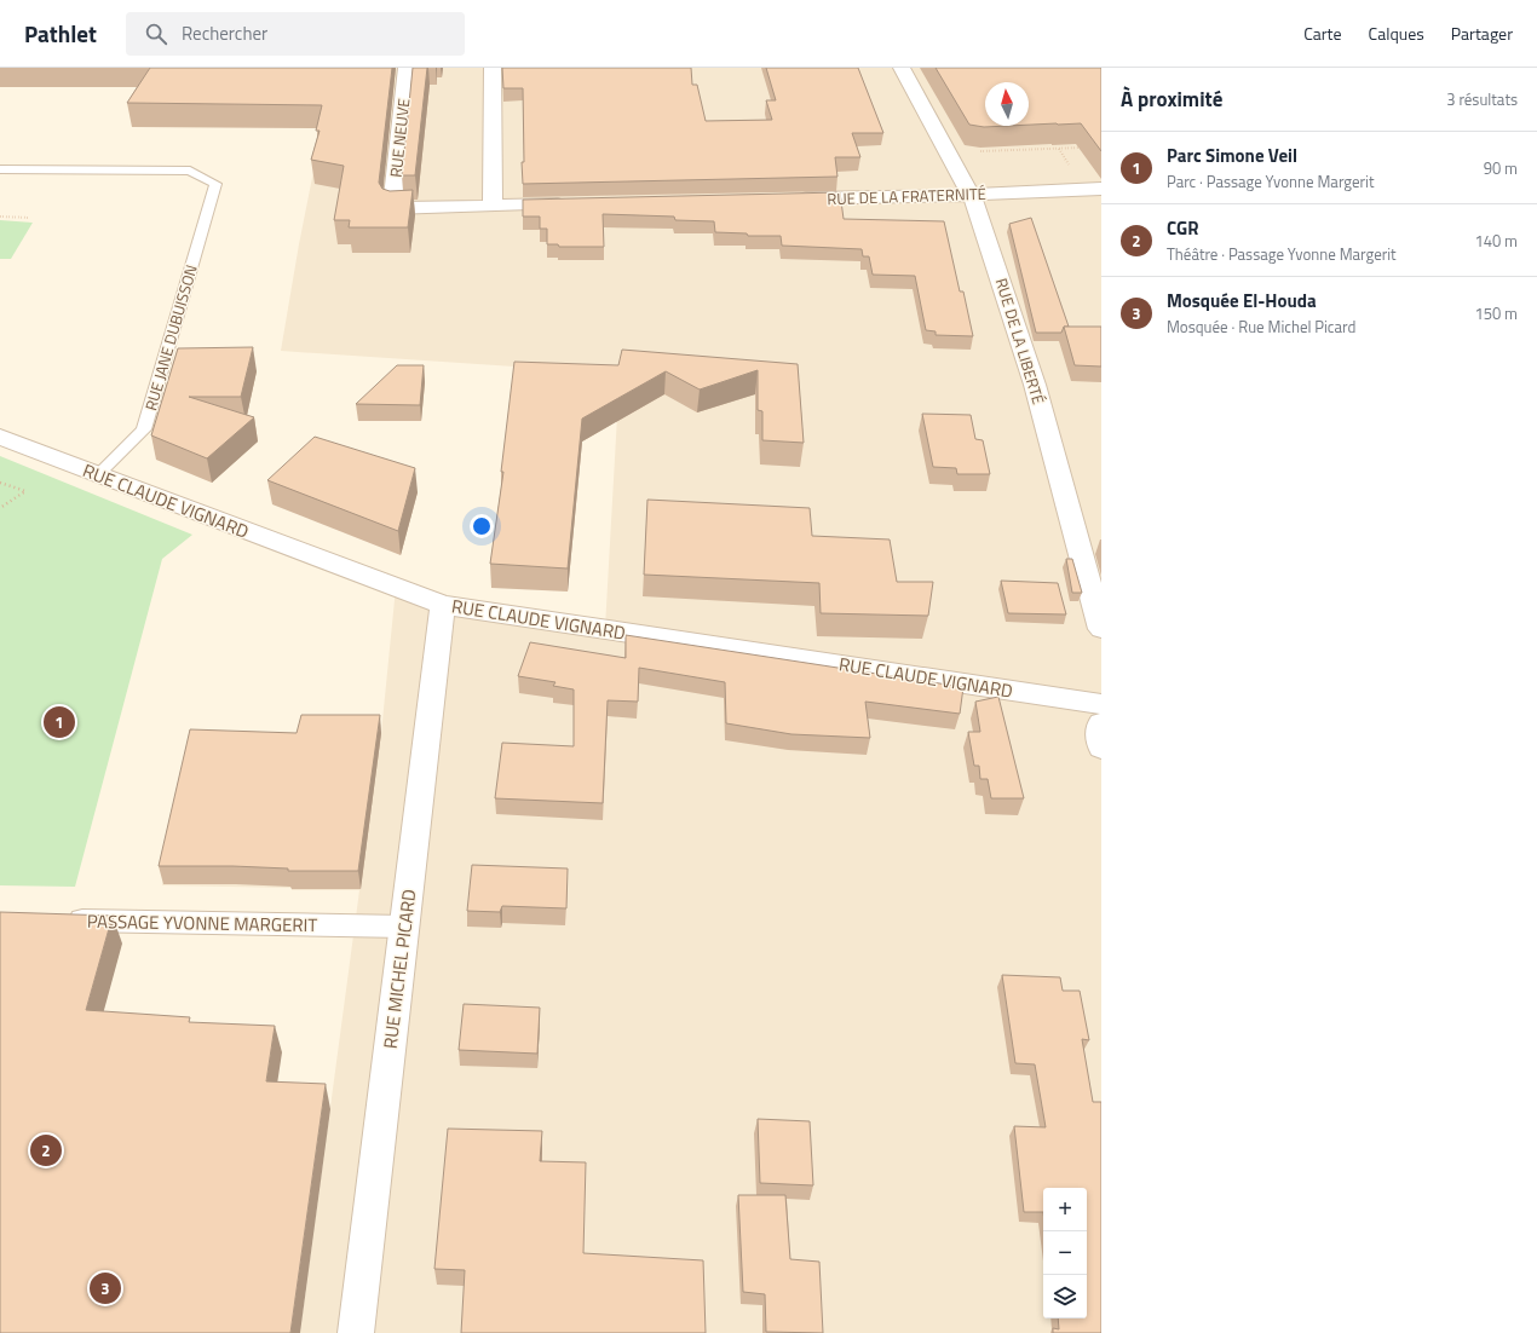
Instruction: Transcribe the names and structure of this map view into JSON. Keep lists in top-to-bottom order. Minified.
{"streets":{"street":["RUE NEUVE","RUE DE LA FRATERNITÉ","RUE DE LA LIBERTÉ","RUE CLAUDE VIGNARD","PASSAGE YVONNE MARGERIT","RUE MICHEL PICARD"],"lane":["RUE JANE DUBUISSON"]},"crossings":[["RUE DE LA FRATERNITÉ","RUE DE LA LIBERTÉ"],["RUE JANE DUBUISSON","RUE CLAUDE VIGNARD"],["RUE CLAUDE VIGNARD","RUE MICHEL PICARD"],["PASSAGE YVONNE MARGERIT","RUE MICHEL PICARD"]],"north":"top","page":{"header":"Pathlet","search":"Rechercher","nav":["Carte","Calques","Partager"],"heading":["À proximité","3 résultats"],"list":[{"mark":"1","name":"Parc Simone Veil","note":"Parc · Passage Yvonne Margerit","value":"90 m"},{"mark":"2","name":"CGR","note":"Théâtre · Passage Yvonne Margerit","value":"140 m"},{"mark":"3","name":"Mosquée El-Houda","note":"Mosquée · Rue Michel Picard","value":"150 m"}],"pins":["1","2","3"],"map_buttons":["+","−"]}}
